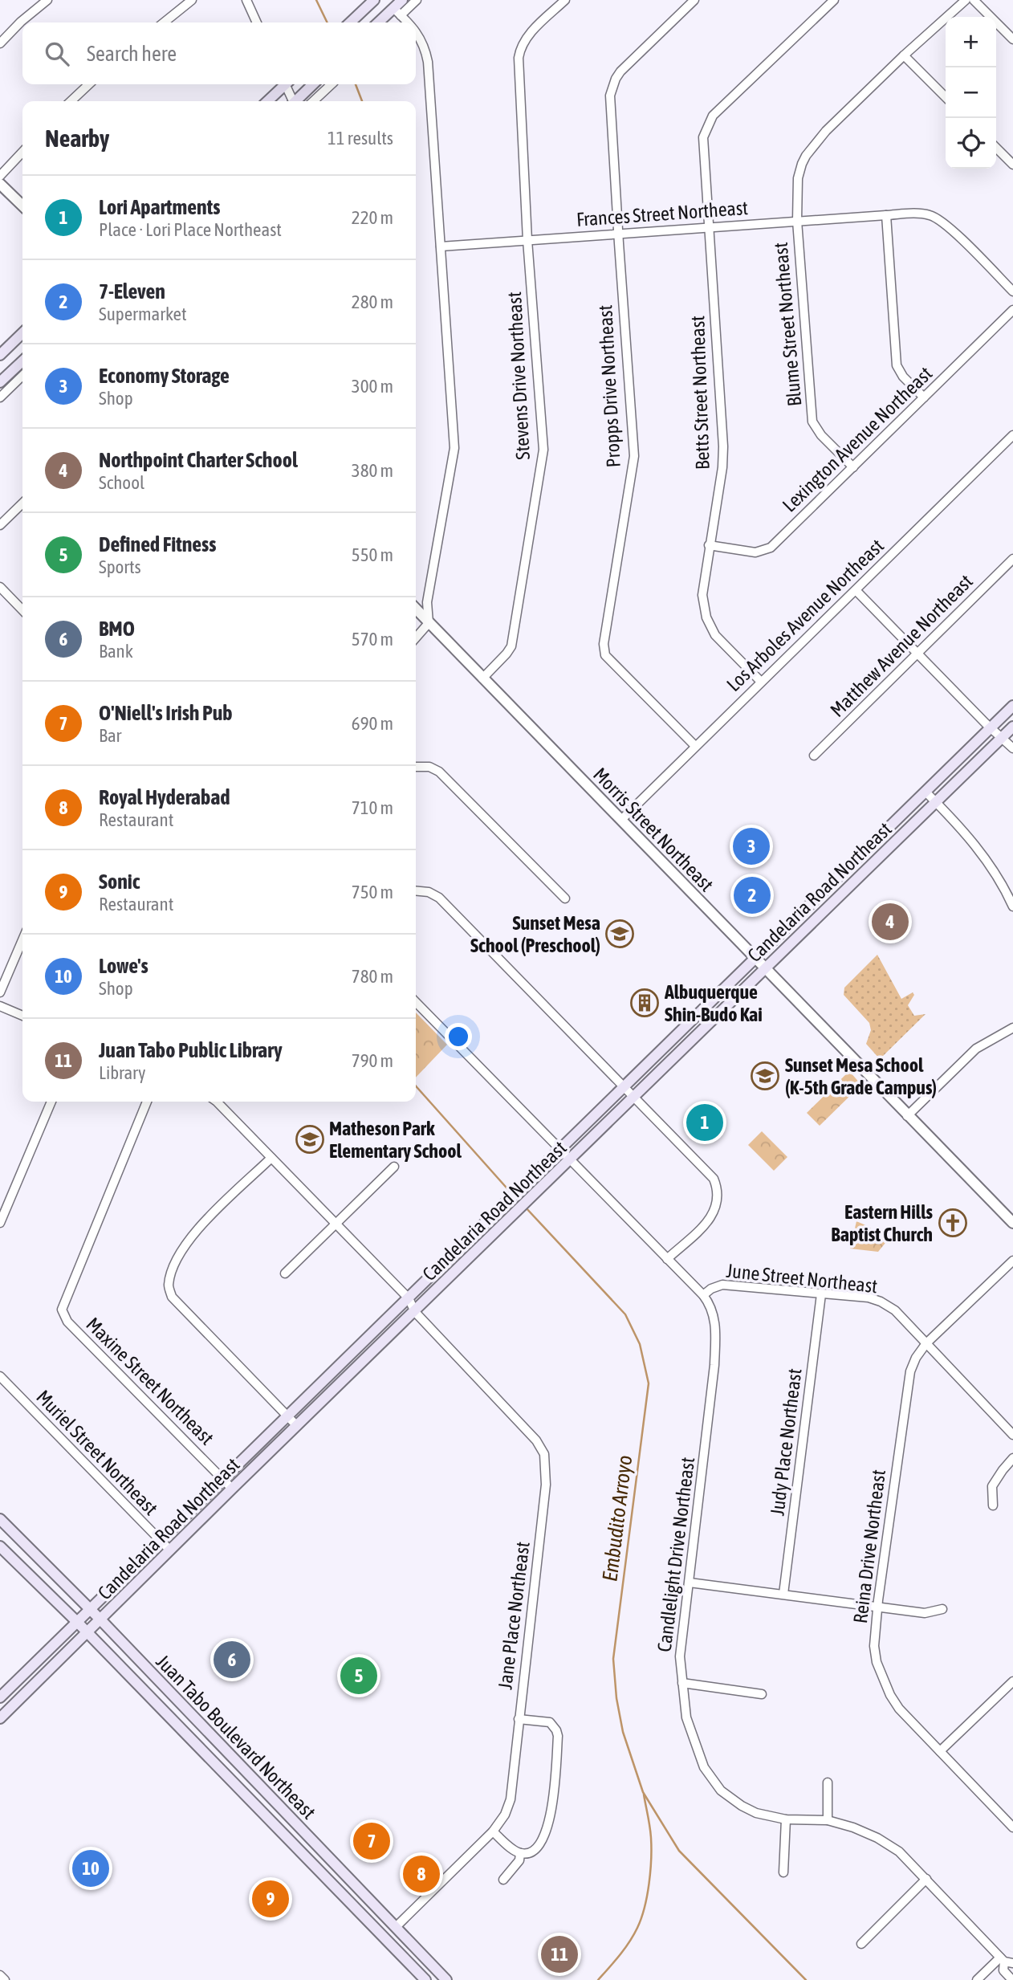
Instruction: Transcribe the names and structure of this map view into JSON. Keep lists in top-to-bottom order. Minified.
{"streets":{"main road":["Candelaria Road Northeast","Juan Tabo Boulevard Northeast"],"street":["Frances Street Northeast","Blume Street Northeast","Stevens Drive Northeast","Propps Drive Northeast","Betts Street Northeast","Lexington Avenue Northeast","Los Arboles Avenue Northeast","Matthew Avenue Northeast","Morris Street Northeast","June Street Northeast","Maxine Street Northeast","Judy Place Northeast","Muriel Street Northeast","Reina Drive Northeast","Candlelight Drive Northeast","Jane Place Northeast"]},"crossings":[["Frances Street Northeast","Blume Street Northeast"],["Frances Street Northeast","Stevens Drive Northeast"],["Frances Street Northeast","Propps Drive Northeast"],["Frances Street Northeast","Betts Street Northeast"],["Blume Street Northeast","Lexington Avenue Northeast"],["Stevens Drive Northeast","Morris Street Northeast"],["Propps Drive Northeast","Los Arboles Avenue Northeast"],["Betts Street Northeast","Lexington Avenue Northeast"],["Betts Street Northeast","Los Arboles Avenue Northeast"],["Los Arboles Avenue Northeast","Morris Street Northeast"],["Morris Street Northeast","Candelaria Road Northeast"],["Candelaria Road Northeast","Maxine Street Northeast"],["Candelaria Road Northeast","Muriel Street Northeast"],["Candelaria Road Northeast","Candlelight Drive Northeast"],["Candelaria Road Northeast","Jane Place Northeast"],["Candelaria Road Northeast","Juan Tabo Boulevard Northeast"],["June Street Northeast","Judy Place Northeast"],["June Street Northeast","Reina Drive Northeast"],["June Street Northeast","Candlelight Drive Northeast"],["Jane Place Northeast","Juan Tabo Boulevard Northeast"]],"water":["Embudito Arroyo"],"places":{"school or university":["Sunset Mesa School (Preschool)","Sunset Mesa School (K-5th Grade Campus)","Matheson Park Elementary School"],"building":["Albuquerque Shin-Budo Kai"],"church":["Eastern Hills Baptist Church"]},"page":{"map_buttons":["+","−"],"search":"Search here","heading":["Nearby","11 results"],"list":[{"mark":"1","name":"Lori Apartments","note":"Place · Lori Place Northeast","value":"220 m"},{"mark":"2","name":"7-Eleven","note":"Supermarket","value":"280 m"},{"mark":"3","name":"Economy Storage","note":"Shop","value":"300 m"},{"mark":"4","name":"Northpoint Charter School","note":"School","value":"380 m"},{"mark":"5","name":"Defined Fitness","note":"Sports","value":"550 m"},{"mark":"6","name":"BMO","note":"Bank","value":"570 m"},{"mark":"7","name":"O'Niell's Irish Pub","note":"Bar","value":"690 m"},{"mark":"8","name":"Royal Hyderabad","note":"Restaurant","value":"710 m"},{"mark":"9","name":"Sonic","note":"Restaurant","value":"750 m"},{"mark":"10","name":"Lowe's","note":"Shop","value":"780 m"},{"mark":"11","name":"Juan Tabo Public Library","note":"Library","value":"790 m"}],"pins":["3","2","4","1","6","5","7","10","8","9","11"]}}
